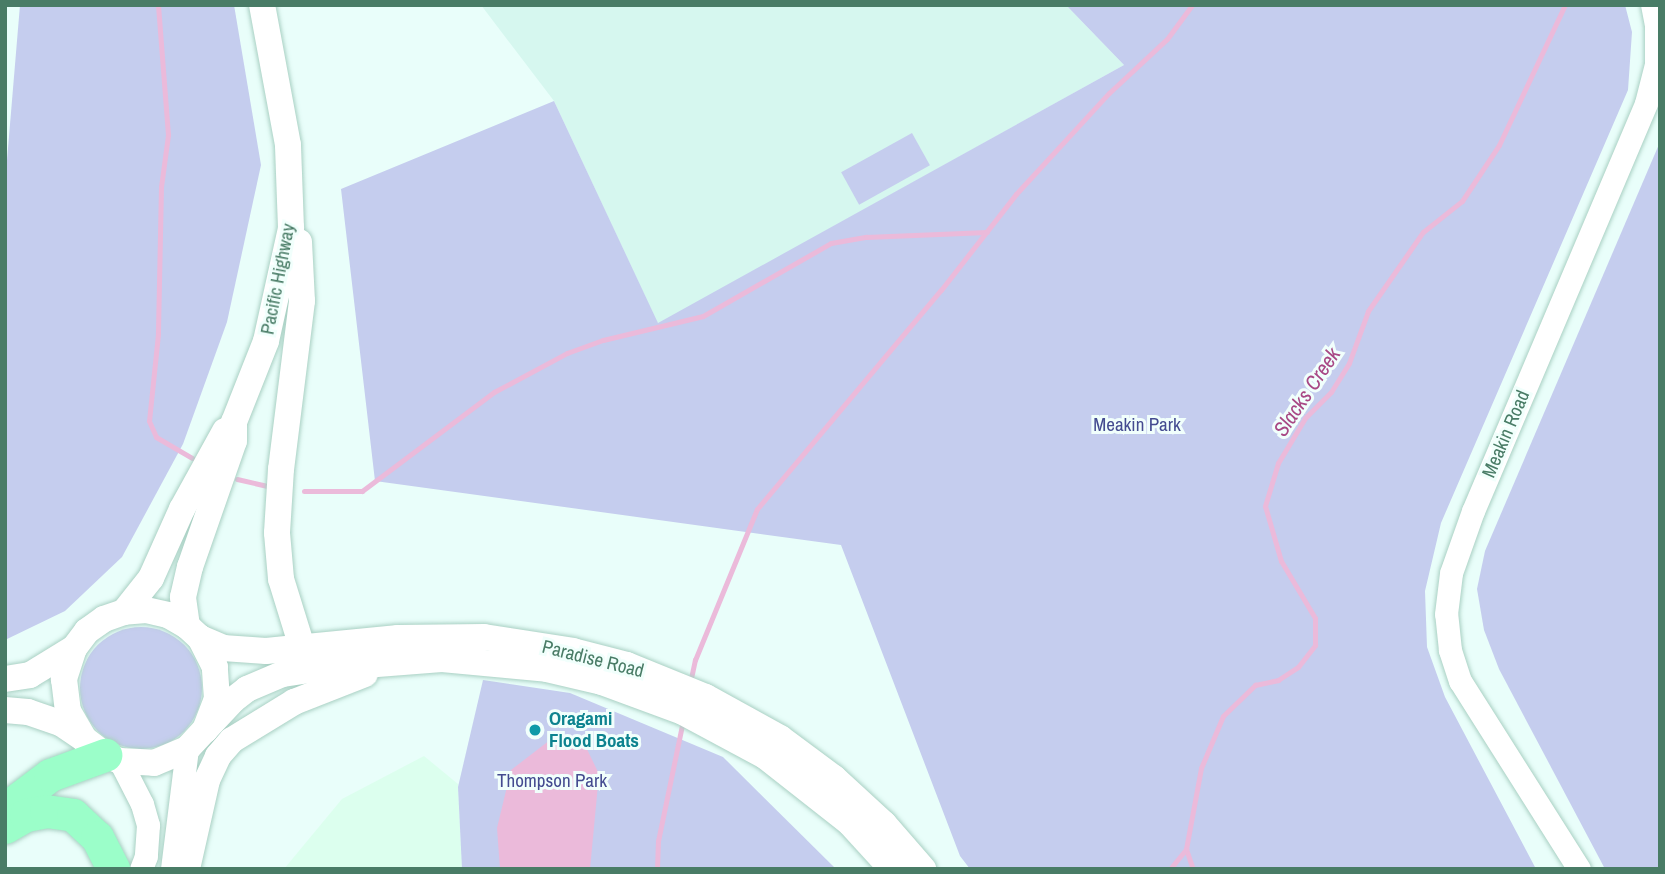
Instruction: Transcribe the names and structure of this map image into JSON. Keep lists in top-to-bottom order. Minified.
{"streets":{"main road":["Pacific Highway","Paradise Road"],"street":["Meakin Road"]},"crossings":[["Pacific Highway","Paradise Road"]],"water":["Slacks Creek"],"parks":["Meakin Park","Thompson Park"],"places":["Oragami Flood Boats"]}
